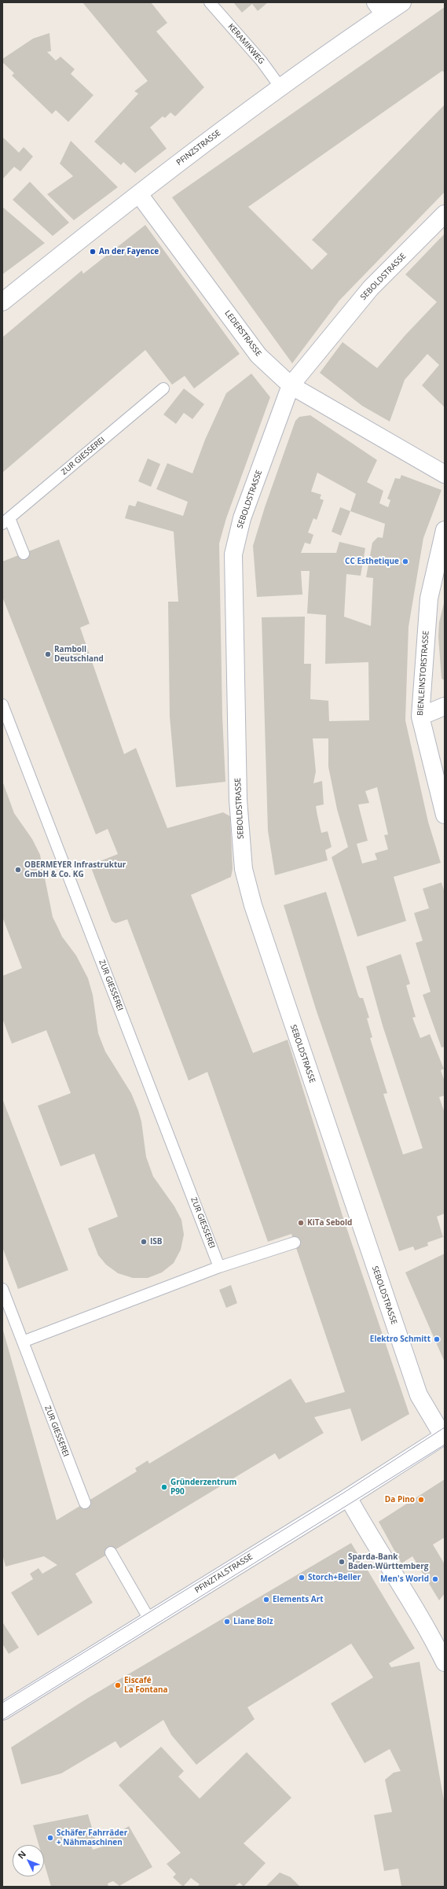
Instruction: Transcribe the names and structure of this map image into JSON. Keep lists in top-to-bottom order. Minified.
{"streets":{"street":["PFINZSTRASSE","SEBOLDSTRASSE","LEDERSTRASSE","BIENLEINSTORSTRASSE","PFINZTALSTRASSE"],"lane":["KERAMIKWEG","ZUR GIESSEREI"]},"crossings":[["KERAMIKWEG","PFINZSTRASSE"],["PFINZSTRASSE","LEDERSTRASSE"],["SEBOLDSTRASSE","LEDERSTRASSE"],["SEBOLDSTRASSE","PFINZTALSTRASSE"]],"places":["An der Fayence","CC Esthetique","Ramboll Deutschland","OBERMEYER Infrastruktur GmbH & Co. KG","KiTa Sebold","ISB","Elektro Schmitt","Gründerzentrum P90","Da Pino","Sparda-Bank Baden-Württemberg","Storch+Beller","Men's World","Elements Art","Liane Bolz","Eiscafé La Fontana","Schäfer Fahrräder + Nähmaschinen"],"north":"top left"}
